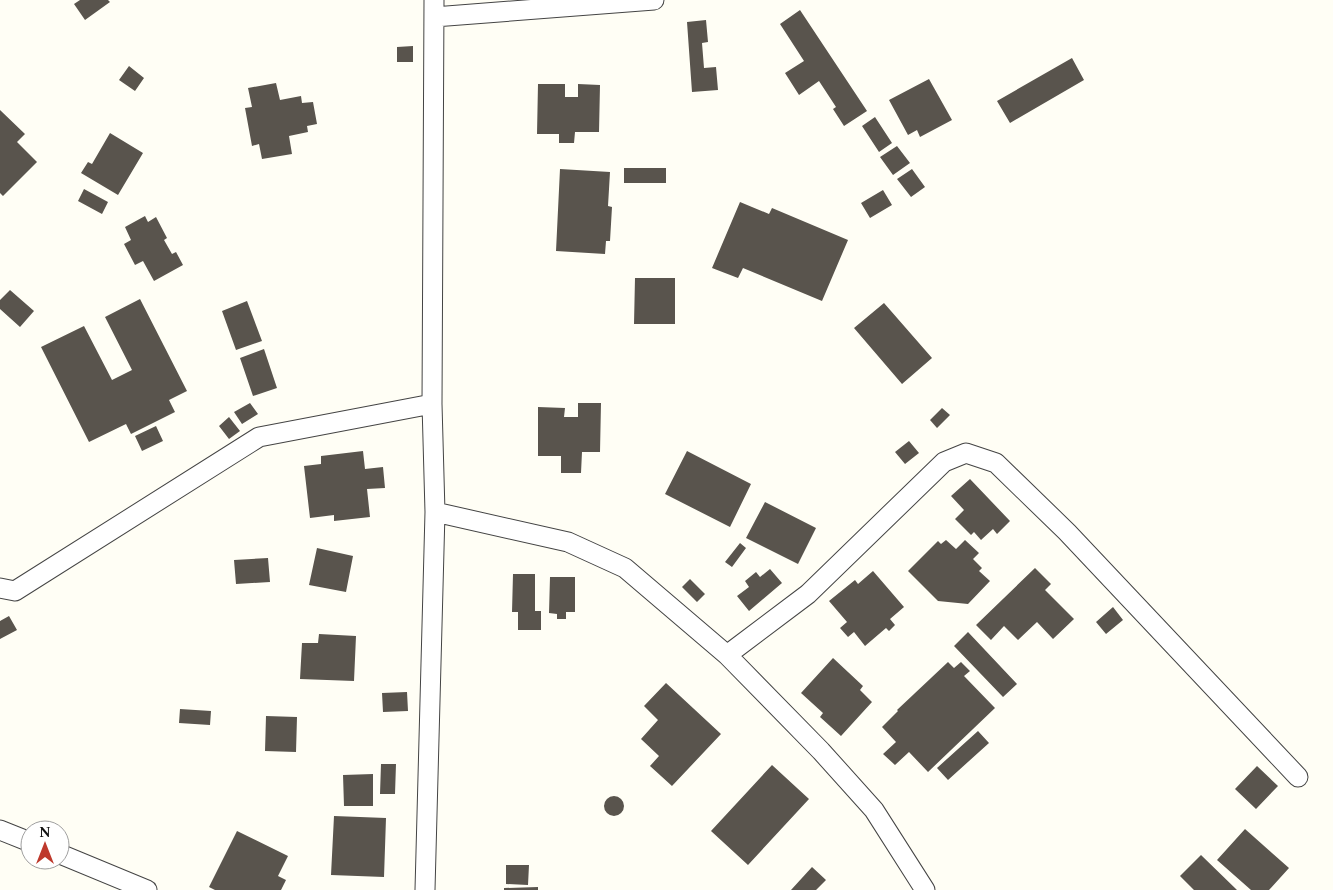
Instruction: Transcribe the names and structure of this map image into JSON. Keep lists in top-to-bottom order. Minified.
{"north":"top"}
